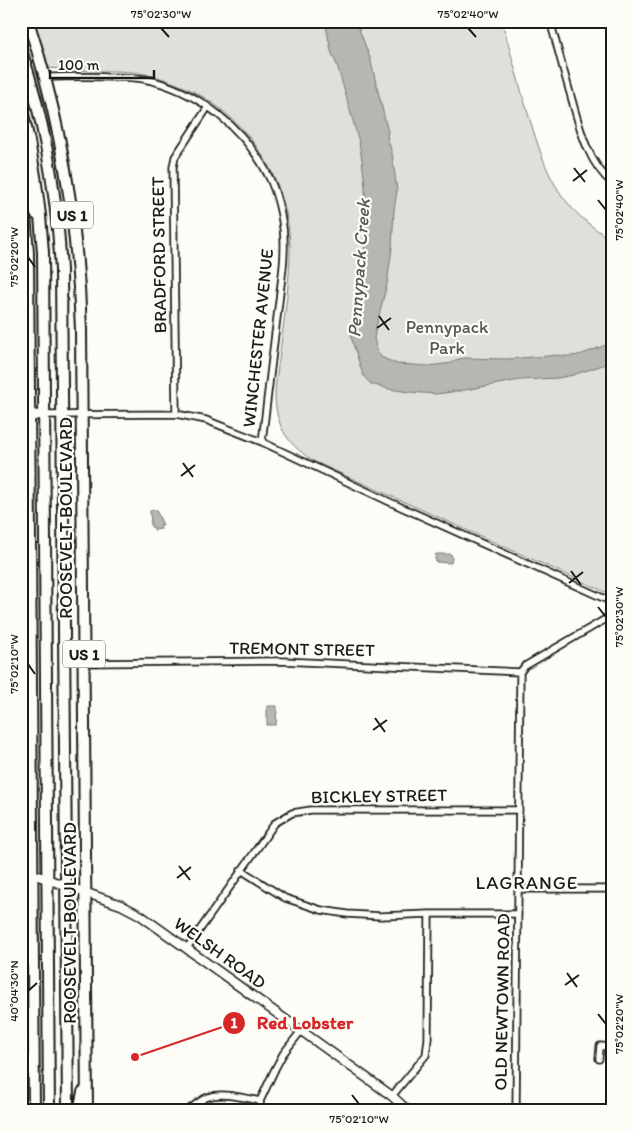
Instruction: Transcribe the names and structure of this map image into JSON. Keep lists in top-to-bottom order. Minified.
{"streets":{"highway":["US 1","ROOSEVELT BOULEVARD"],"main road":["WELSH ROAD"],"street":["BRADFORD STREET","WINCHESTER AVENUE","TREMONT STREET","BICKLEY STREET","OLD NEWTOWN ROAD"]},"crossings":[["BRADFORD STREET","WINCHESTER AVENUE"],["WINCHESTER AVENUE","ROOSEVELT BOULEVARD"],["ROOSEVELT BOULEVARD","TREMONT STREET"],["ROOSEVELT BOULEVARD","WELSH ROAD"],["TREMONT STREET","OLD NEWTOWN ROAD"],["BICKLEY STREET","WELSH ROAD"],["BICKLEY STREET","OLD NEWTOWN ROAD"]],"districts":["LAGRANGE"],"water":["Pennypack Creek"],"parks":["Pennypack Park"],"places":["Red Lobster"],"scale_bar":"100 m","coordinates":["75°02'30\"W","75°02'40\"W","75°02'20\"W","75°02'10\"W","40°04'30\"N"]}
